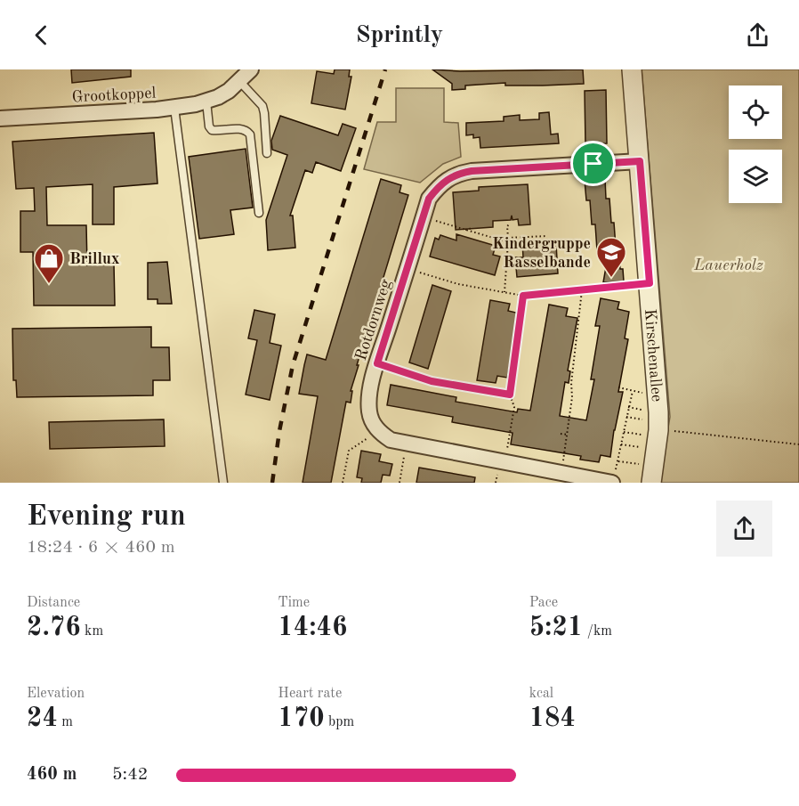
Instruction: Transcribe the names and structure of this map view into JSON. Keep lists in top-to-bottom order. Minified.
{"streets":{"street":["Grootkoppel","Rotdornweg","Kirschenallee"]},"crossings":[["Rotdornweg","Kirschenallee"]],"parks":["Lauerholz"],"places":{"school or university":["Kindergruppe Rasselbande"],"shop":["Brillux"]},"page":{"header":"Sprintly","heading":["Evening run","18:24 · 6 × 460 m"],"stats":[["Distance","2.76 km"],["Time","14:46"],["Pace","5:21 /km"],["Elevation","24 m"],["Heart rate","170 bpm"],["kcal","184"]],"list":[{"name":"460 m","note":"5:42"}]}}
